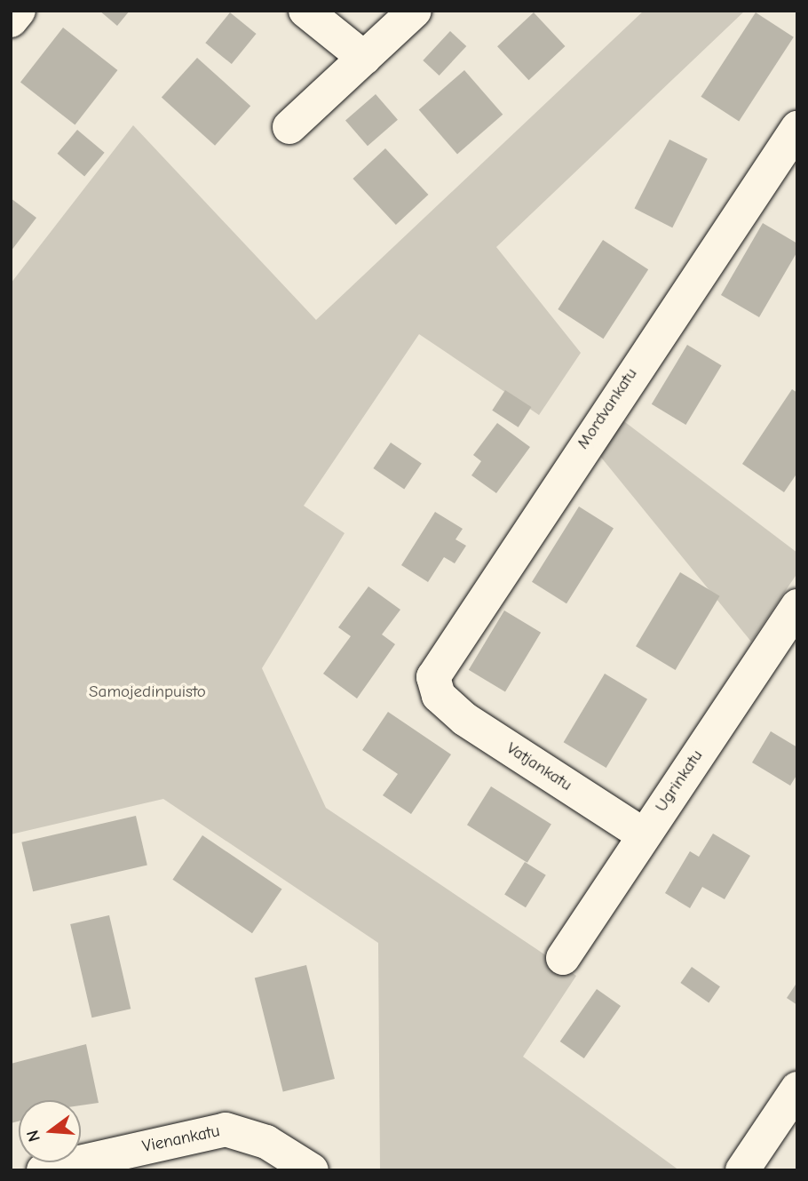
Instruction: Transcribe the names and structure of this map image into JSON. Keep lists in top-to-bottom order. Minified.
{"streets":{"street":["Mordvankatu","Vatjankatu","Ugrinkatu","Vienankatu"]},"crossings":[["Mordvankatu","Vatjankatu"],["Vatjankatu","Ugrinkatu"]],"parks":["Samojedinpuisto"],"north":"left"}
